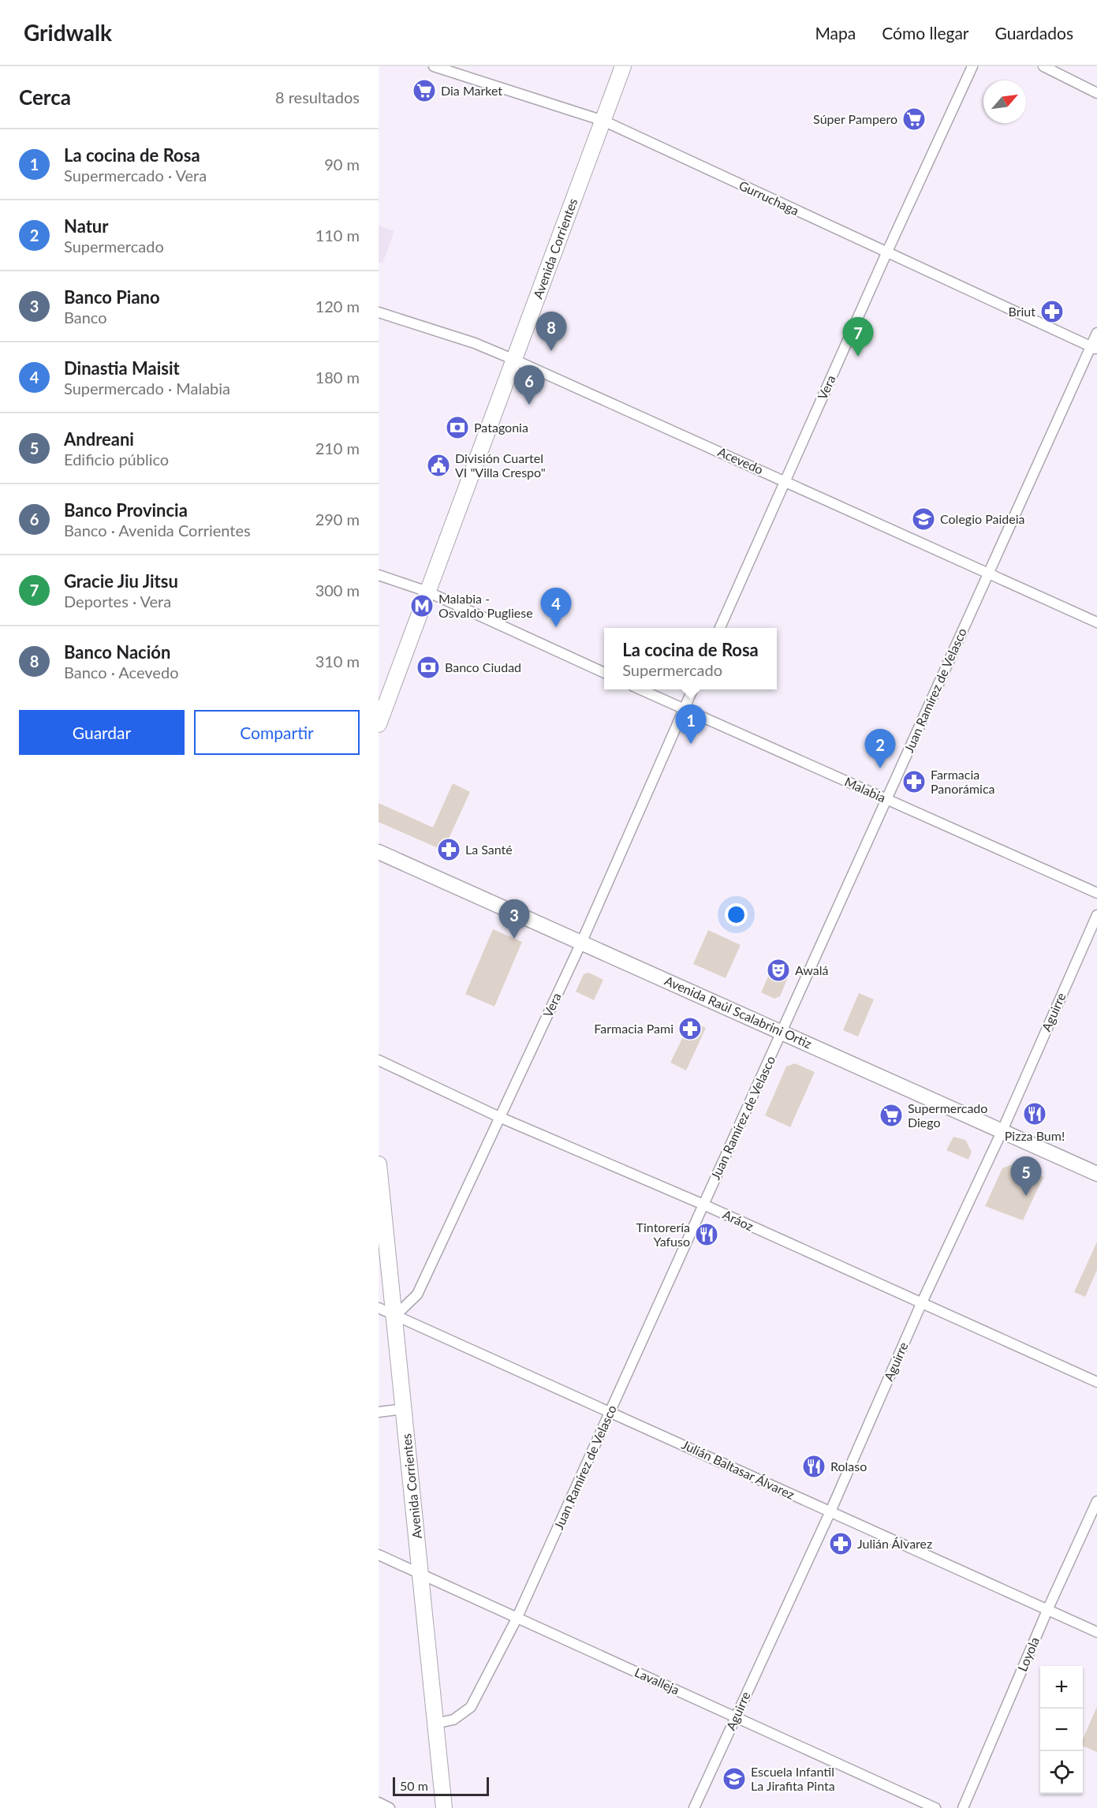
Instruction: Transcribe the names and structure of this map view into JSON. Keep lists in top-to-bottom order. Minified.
{"streets":{"main road":["Avenida Corrientes","Avenida Raúl Scalabrini Ortiz"],"street":["Gurruchaga","Vera","Acevedo","Juan Ramírez de Velasco","Malabia","Aguirre","Aráoz","Julián Baltasar Álvarez","Loyola","Lavalleja"]},"crossings":[["Gurruchaga","Avenida Corrientes"],["Gurruchaga","Vera"],["Gurruchaga","Juan Ramírez de Velasco"],["Avenida Corrientes","Vera"],["Avenida Corrientes","Acevedo"],["Avenida Corrientes","Juan Ramírez de Velasco"],["Avenida Corrientes","Julián Baltasar Álvarez"],["Avenida Corrientes","Lavalleja"],["Vera","Acevedo"],["Vera","Malabia"],["Vera","Avenida Raúl Scalabrini Ortiz"],["Vera","Aráoz"],["Vera","Julián Baltasar Álvarez"],["Acevedo","Juan Ramírez de Velasco"],["Juan Ramírez de Velasco","Malabia"],["Juan Ramírez de Velasco","Avenida Raúl Scalabrini Ortiz"],["Juan Ramírez de Velasco","Aráoz"],["Juan Ramírez de Velasco","Julián Baltasar Álvarez"],["Juan Ramírez de Velasco","Lavalleja"],["Avenida Raúl Scalabrini Ortiz","Aguirre"],["Aguirre","Aráoz"],["Aguirre","Julián Baltasar Álvarez"],["Aguirre","Lavalleja"],["Julián Baltasar Álvarez","Loyola"]],"places":{"supermarket":["Dia Market","Súper Pampero","Supermercado Diego"],"pharmacy":["Briut","Farmacia Panorámica","La Santé","Farmacia Pami","Julián Álvarez"],"bank":["Patagonia","Banco Ciudad"],"public building":["División Cuartel VI \"Villa Crespo\""],"school or university":["Colegio Paideia","Escuela Infantil La Jirafita Pinta"],"metro station":["Malabia - Osvaldo Pugliese"],"theatre":["Awalá"],"restaurant":["Pizza Bum!","Tintorería Yafuso","Rolaso"]},"scale_bar":"50 m","north":"top right","page":{"header":"Gridwalk","nav":["Mapa","Cómo llegar","Guardados"],"heading":["Cerca","8 resultados"],"list":[{"mark":"1","name":"La cocina de Rosa","note":"Supermercado · Vera","value":"90 m"},{"mark":"2","name":"Natur","note":"Supermercado","value":"110 m"},{"mark":"3","name":"Banco Piano","note":"Banco","value":"120 m"},{"mark":"4","name":"Dinastia Maisit","note":"Supermercado · Malabia","value":"180 m"},{"mark":"5","name":"Andreani","note":"Edificio público","value":"210 m"},{"mark":"6","name":"Banco Provincia","note":"Banco · Avenida Corrientes","value":"290 m"},{"mark":"7","name":"Gracie Jiu Jitsu","note":"Deportes · Vera","value":"300 m"},{"mark":"8","name":"Banco Nación","note":"Banco · Acevedo","value":"310 m"}],"pins":["8","7","6","4","1","2","3","5"],"popup":["La cocina de Rosa","Supermercado"],"buttons":["Guardar","Compartir"],"map_buttons":["+","−"],"scale":"50 m"}}
